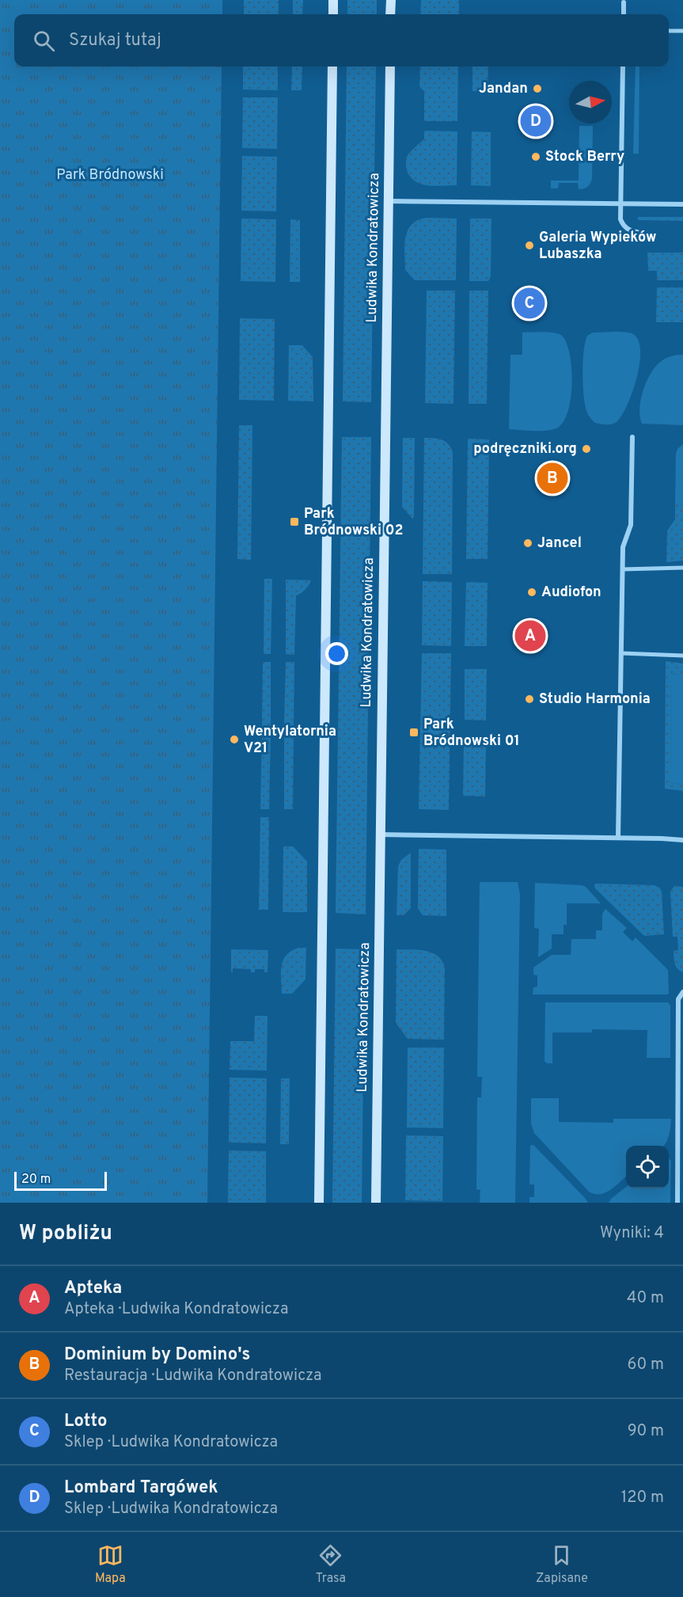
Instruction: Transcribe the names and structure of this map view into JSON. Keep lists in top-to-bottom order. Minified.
{"streets":{"main road":["Ludwika Kondratowicza"]},"parks":["Park Bródnowski"],"places":{"other":["Jandan","Stock Berry","Galeria Wypieków Lubaszka","podręczniki.org","Jancel","Audiofon","Studio Harmonia","Wentylatornia V21"],"transit":["Park Bródnowski 02","Park Bródnowski 01"]},"scale_bar":"20 m","north":"right","page":{"search":"Szukaj tutaj","pins":["D","C","B","A"],"scale":"20 m","heading":["W pobliżu","Wyniki: 4"],"list":[{"mark":"A","name":"Apteka","note":"Apteka · Ludwika Kondratowicza","value":"40 m"},{"mark":"B","name":"Dominium by Domino's","note":"Restauracja · Ludwika Kondratowicza","value":"60 m"},{"mark":"C","name":"Lotto","note":"Sklep · Ludwika Kondratowicza","value":"90 m"},{"mark":"D","name":"Lombard Targówek","note":"Sklep · Ludwika Kondratowicza","value":"120 m"}],"nav":["Mapa","Trasa","Zapisane"]}}
